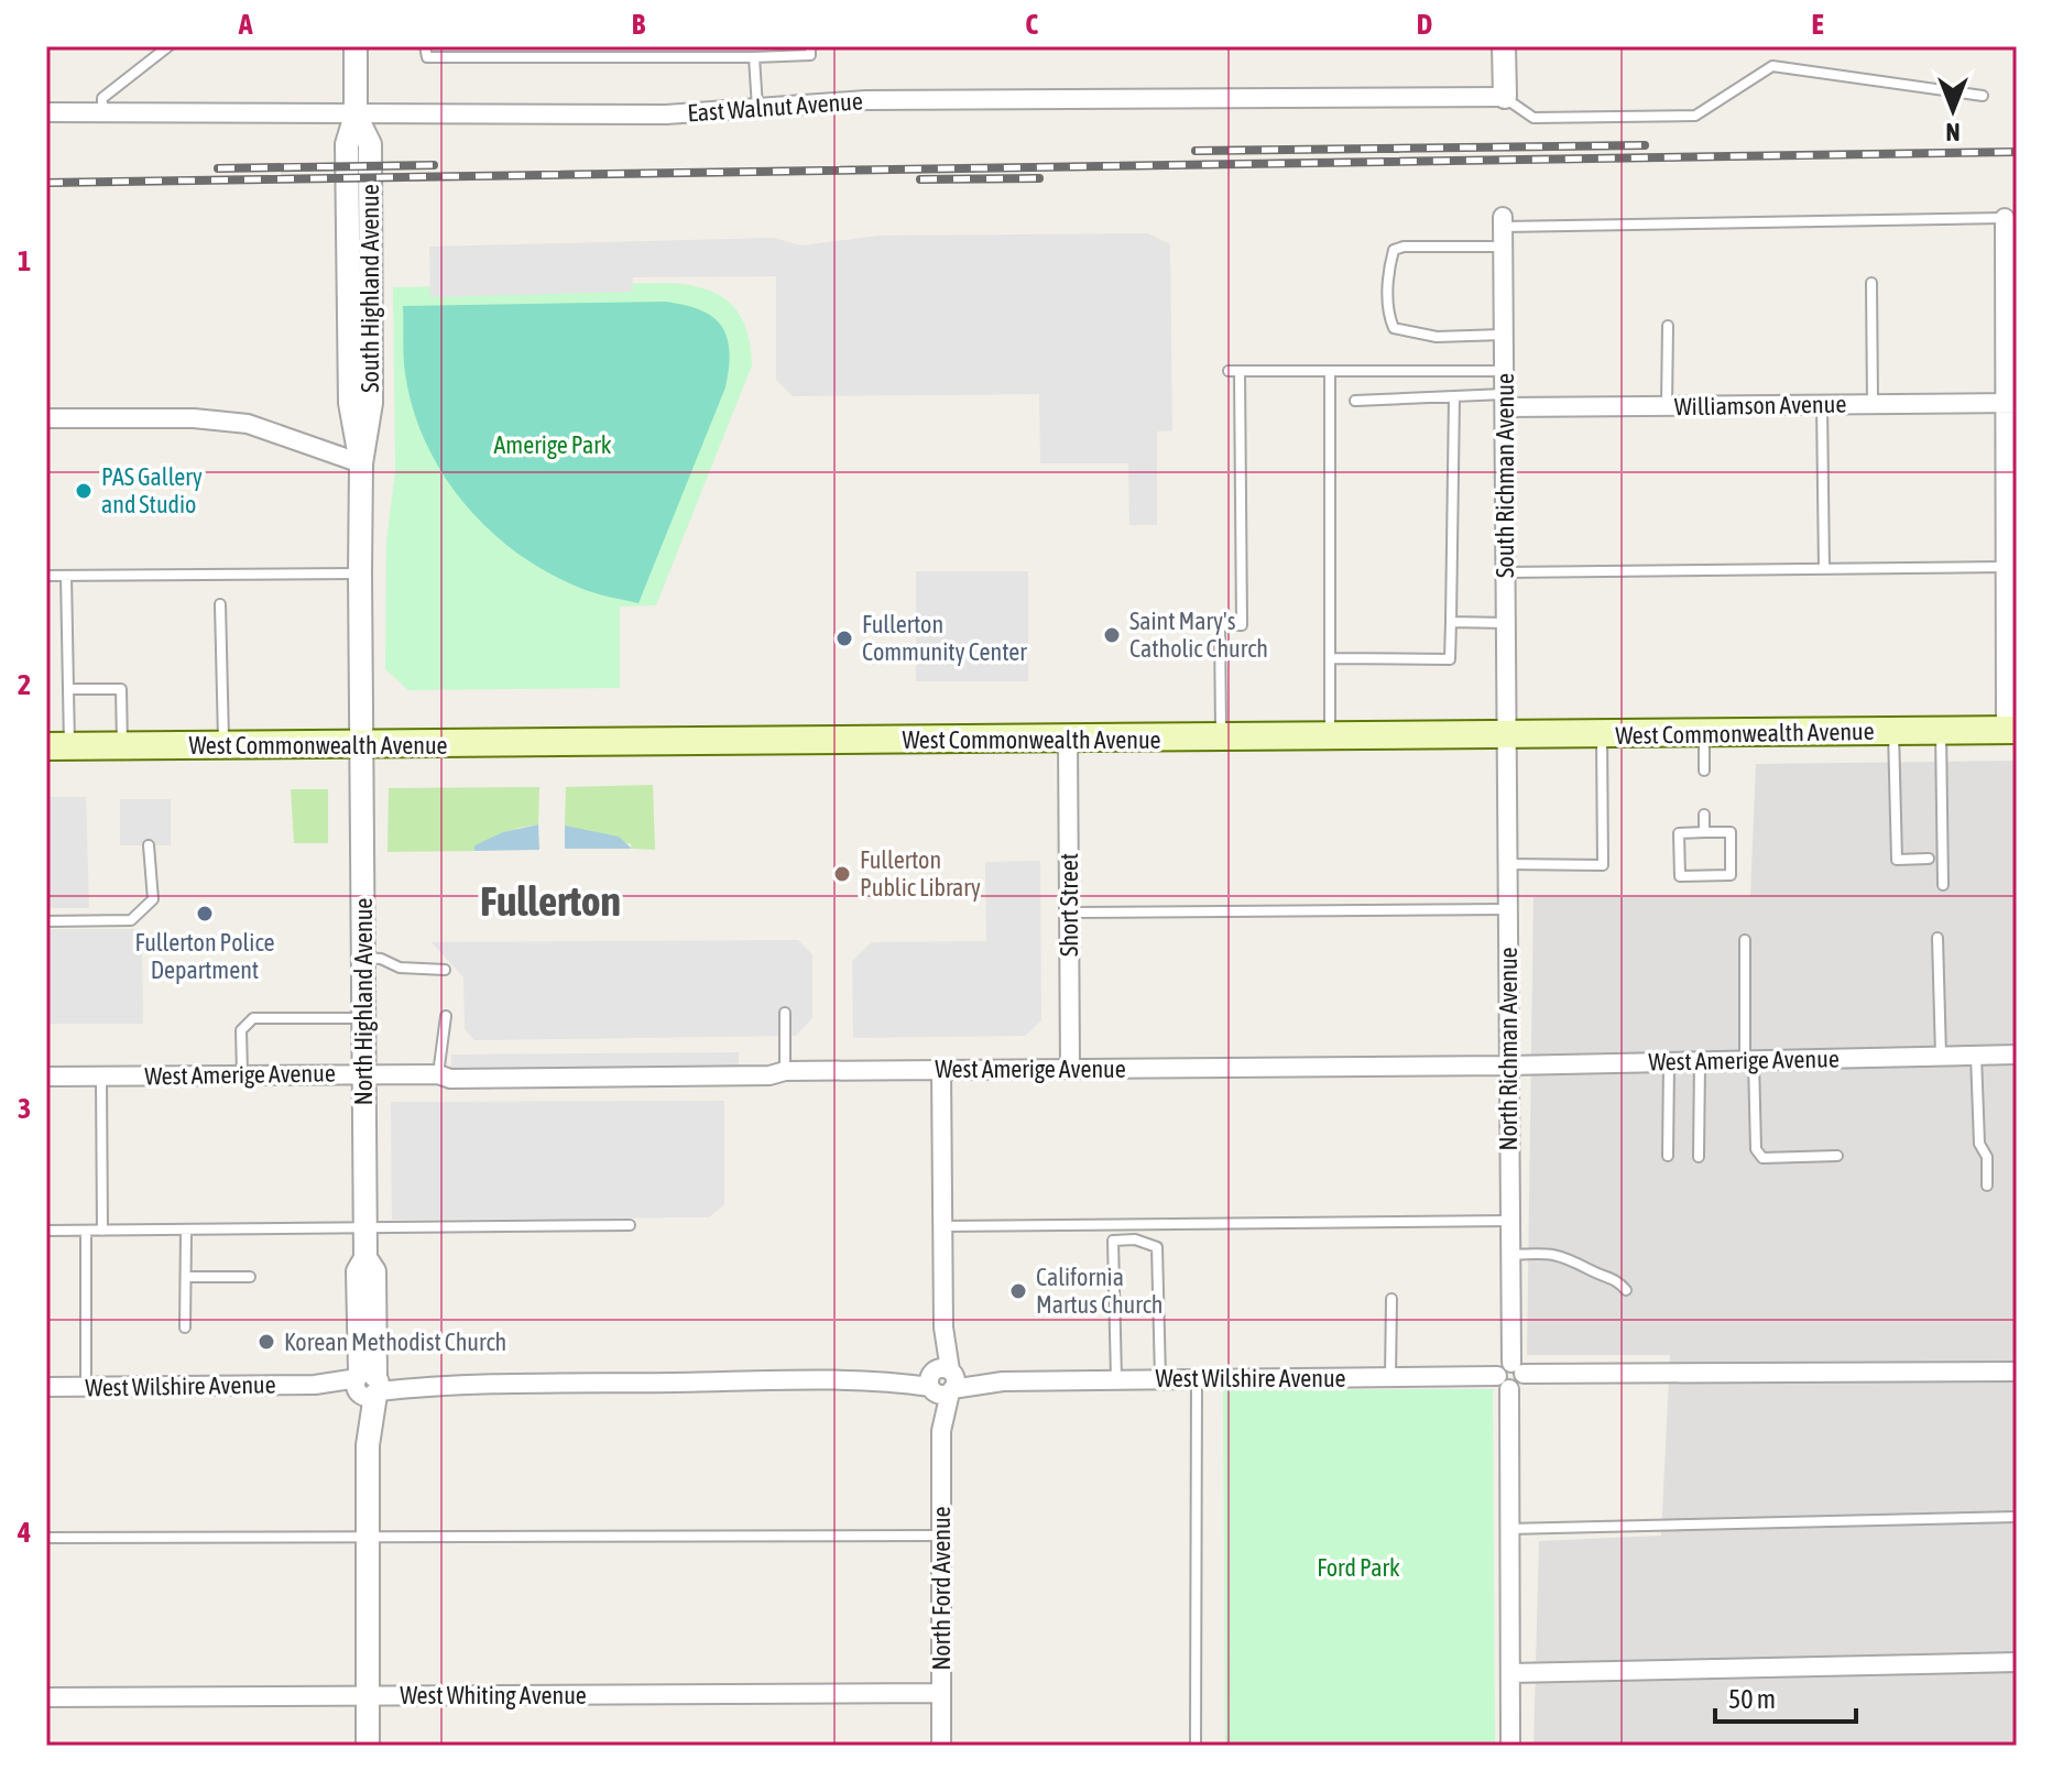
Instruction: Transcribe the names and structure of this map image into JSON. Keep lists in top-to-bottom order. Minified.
{"streets":{"main road":["West Commonwealth Avenue"],"street":["East Walnut Avenue","South Highland Avenue","Williamson Avenue","South Richman Avenue","Short Street","North Highland Avenue","North Richman Avenue","West Amerige Avenue","West Wilshire Avenue","North Ford Avenue","West Whiting Avenue"]},"crossings":[["East Walnut Avenue","South Highland Avenue"],["South Highland Avenue","West Commonwealth Avenue"],["South Highland Avenue","North Highland Avenue"],["Williamson Avenue","South Richman Avenue"],["South Richman Avenue","West Commonwealth Avenue"],["South Richman Avenue","North Richman Avenue"],["West Commonwealth Avenue","Short Street"],["West Commonwealth Avenue","North Highland Avenue"],["West Commonwealth Avenue","North Richman Avenue"],["Short Street","West Amerige Avenue"],["North Highland Avenue","West Amerige Avenue"],["North Highland Avenue","West Wilshire Avenue"],["North Highland Avenue","West Whiting Avenue"],["North Richman Avenue","West Amerige Avenue"],["North Richman Avenue","West Wilshire Avenue"],["West Amerige Avenue","North Ford Avenue"],["West Wilshire Avenue","North Ford Avenue"],["North Ford Avenue","West Whiting Avenue"]],"districts":["Fullerton"],"parks":["Amerige Park","Ford Park"],"places":["PAS Gallery and Studio","Saint Mary's Catholic Church","Fullerton Community Center","Fullerton Public Library","Fullerton Police Department","California Martus Church","Korean Methodist Church"],"scale_bar":"50 m","north":"bottom","grid":{"columns":["A","B","C","D","E"],"rows":["1","2","3","4"]}}
